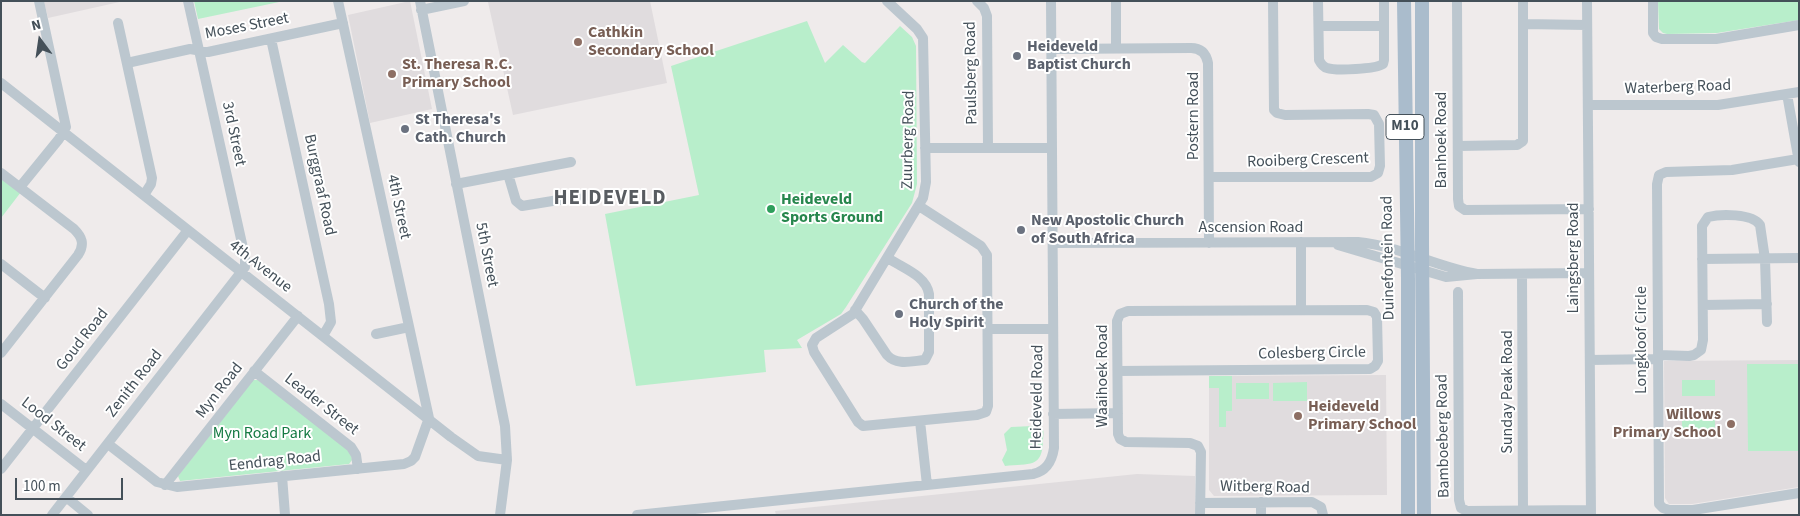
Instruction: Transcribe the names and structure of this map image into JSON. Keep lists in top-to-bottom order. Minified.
{"streets":{"main road":["M10","Duinefontein Road"],"street":["Moses Street","Paulsberg Road","Waterberg Road","Postern Road","3rd Street","Zuurberg Road","Banhoek Road","Rooiberg Crescent","Burggraaf Road","4th Street","Ascension Road","5th Street","Laingsberg Road","4th Avenue","Goud Road","Longkloof Circle","Colesberg Circle","Waaihoek Road","Zenith Road","Myn Road","Sunday Peak Road","Heideveld Road","Leader Street","Lood Street","Bamboeberg Road","Eendrag Road","Witberg Road"]},"crossings":[["Moses Street","3rd Street"],["Moses Street","Burggraaf Road"],["Moses Street","4th Street"],["Waterberg Road","Laingsberg Road"],["Waterberg Road","Longkloof Circle"],["Postern Road","Rooiberg Crescent"],["Postern Road","Ascension Road"],["Postern Road","Heideveld Road"],["3rd Street","4th Avenue"],["3rd Street","Zenith Road"],["Banhoek Road","Laingsberg Road"],["Burggraaf Road","4th Avenue"],["4th Street","4th Avenue"],["4th Street","Eendrag Road"],["Ascension Road","Duinefontein Road"],["Ascension Road","Laingsberg Road"],["Ascension Road","Sunday Peak Road"],["Ascension Road","Heideveld Road"],["5th Street","4th Avenue"],["Laingsberg Road","Bamboeberg Road"],["4th Avenue","Goud Road"],["4th Avenue","Zenith Road"],["4th Avenue","Myn Road"],["4th Avenue","Eendrag Road"],["Goud Road","Lood Street"],["Colesberg Circle","Waaihoek Road"],["Waaihoek Road","Witberg Road"],["Zenith Road","Lood Street"],["Myn Road","Leader Street"],["Myn Road","Eendrag Road"],["Sunday Peak Road","Bamboeberg Road"],["Leader Street","Eendrag Road"]],"districts":["HEIDEVELD"],"parks":["Myn Road Park"],"places":["Cathkin Secondary School","Heideveld Baptist Church","St. Theresa R.C. Primary School","St Theresa's Cath. Church","Heideveld Sports Ground","New Apostolic Church of South Africa","Church of the Holy Spirit","Heideveld Primary School","Willows Primary School"],"scale_bar":"100 m","north":"top"}
